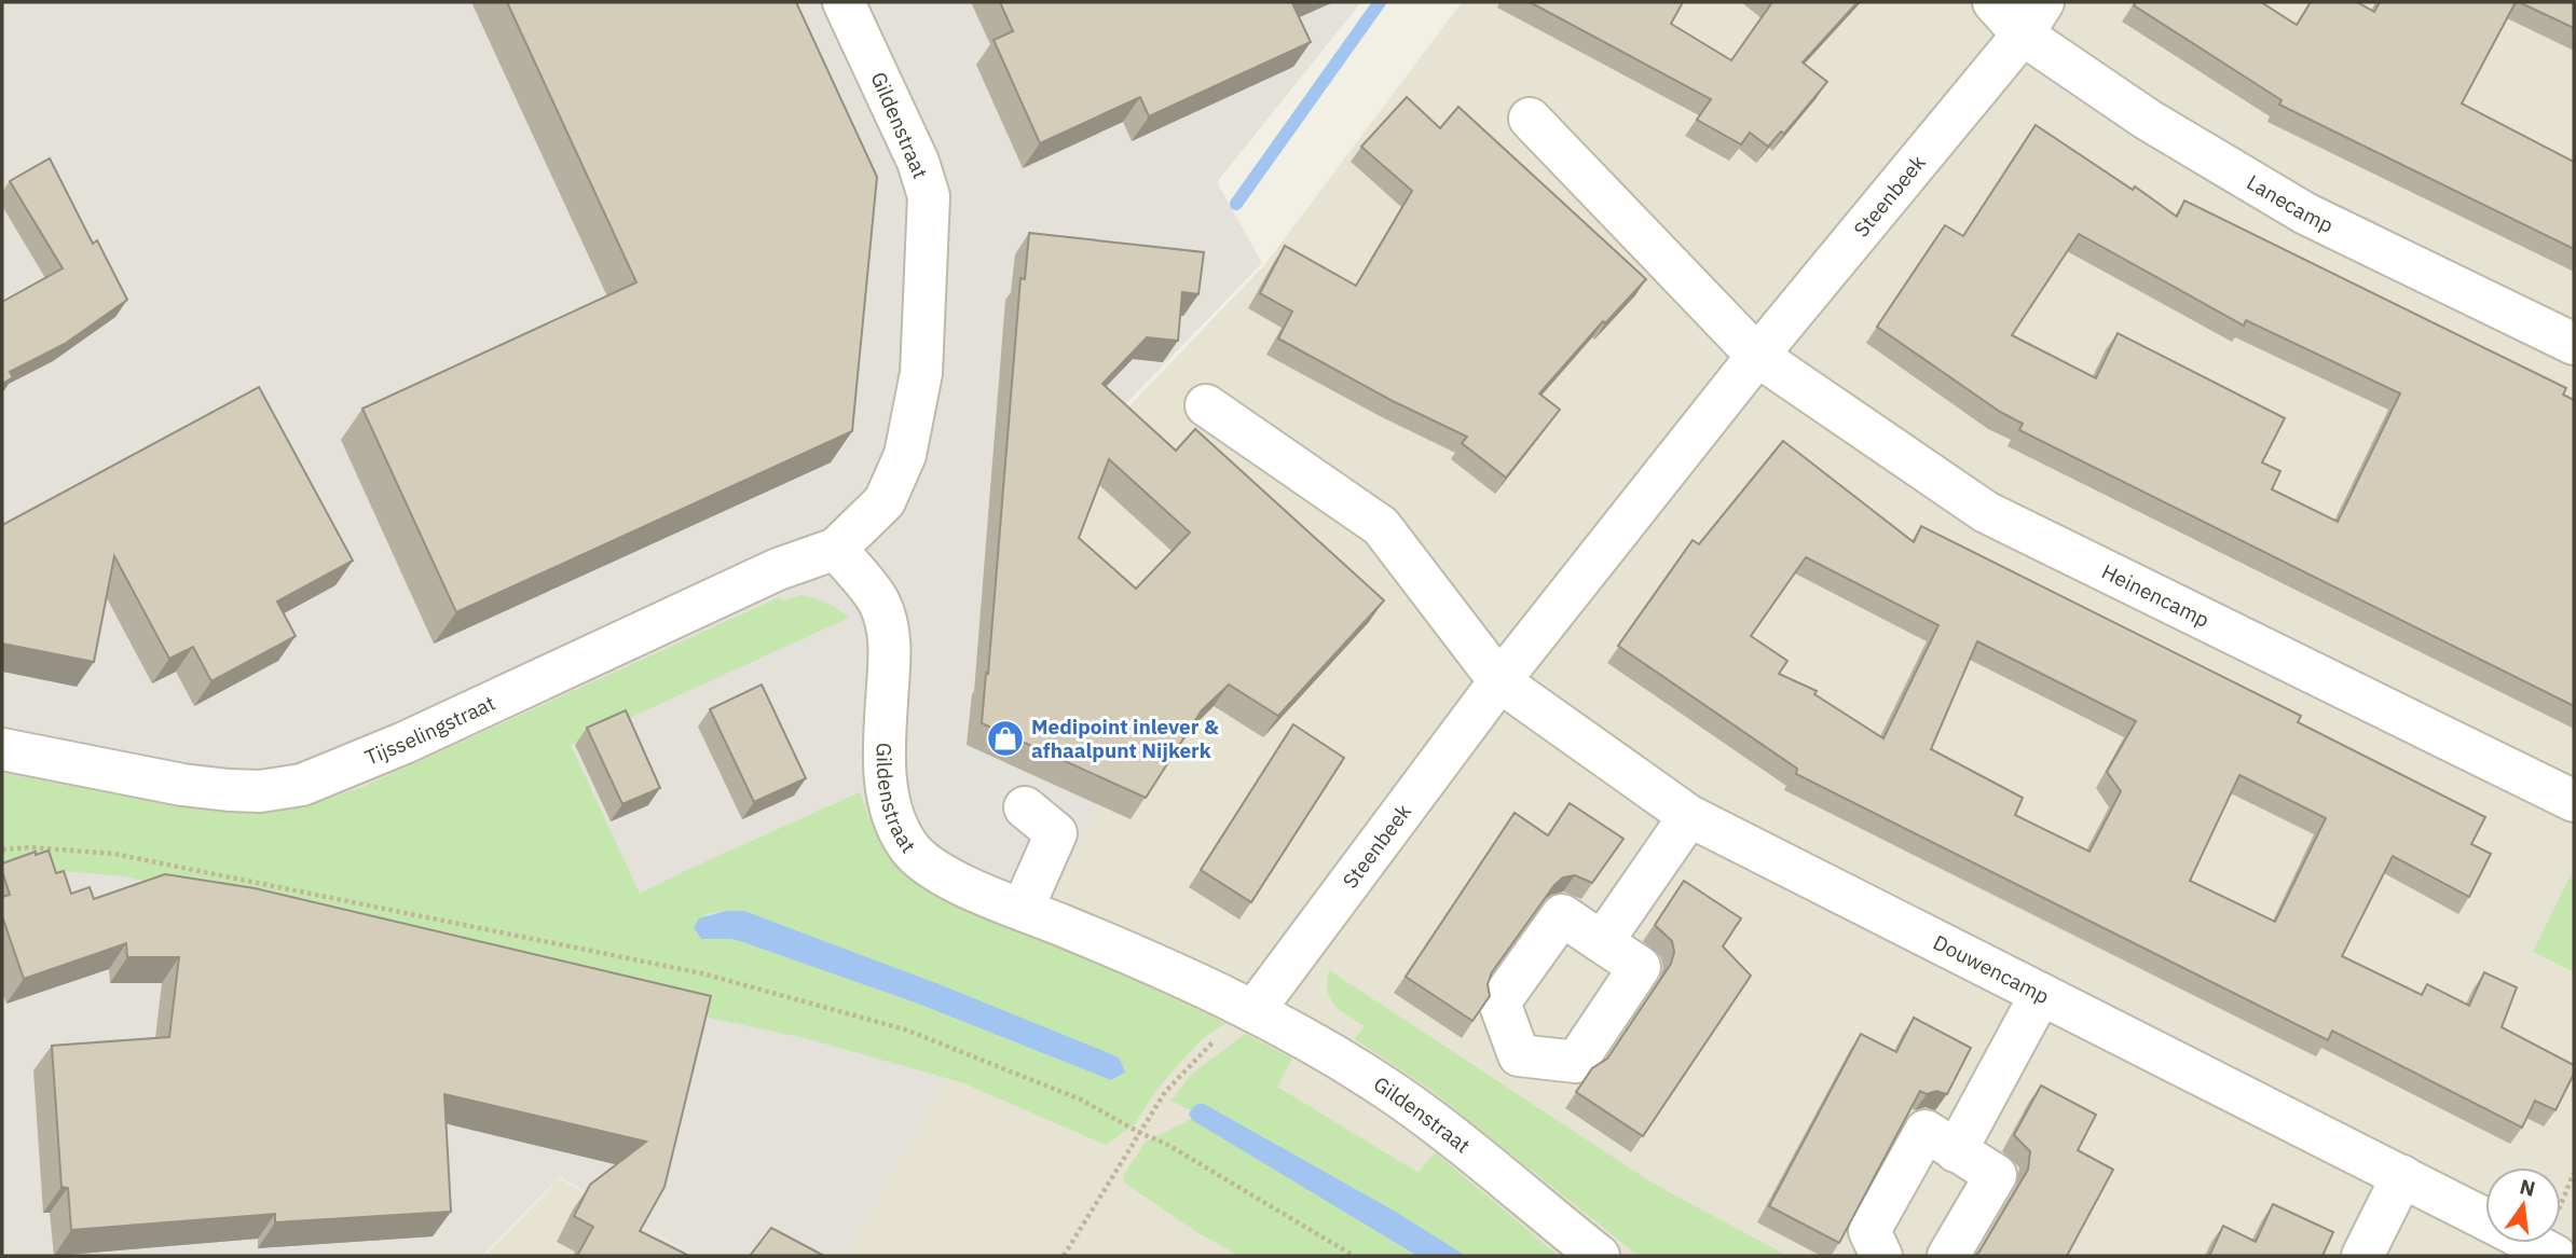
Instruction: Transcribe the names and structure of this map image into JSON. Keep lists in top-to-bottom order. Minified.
{"streets":{"street":["Gildenstraat","Steenbeek","Lanecamp","Heinencamp","Tijsselingstraat","Douwencamp"]},"crossings":[["Gildenstraat","Steenbeek"],["Gildenstraat","Tijsselingstraat"],["Steenbeek","Lanecamp"],["Steenbeek","Heinencamp"],["Steenbeek","Douwencamp"]],"places":{"shop":["Medipoint inlever & afhaalpunt Nijkerk"]},"north":"top"}
